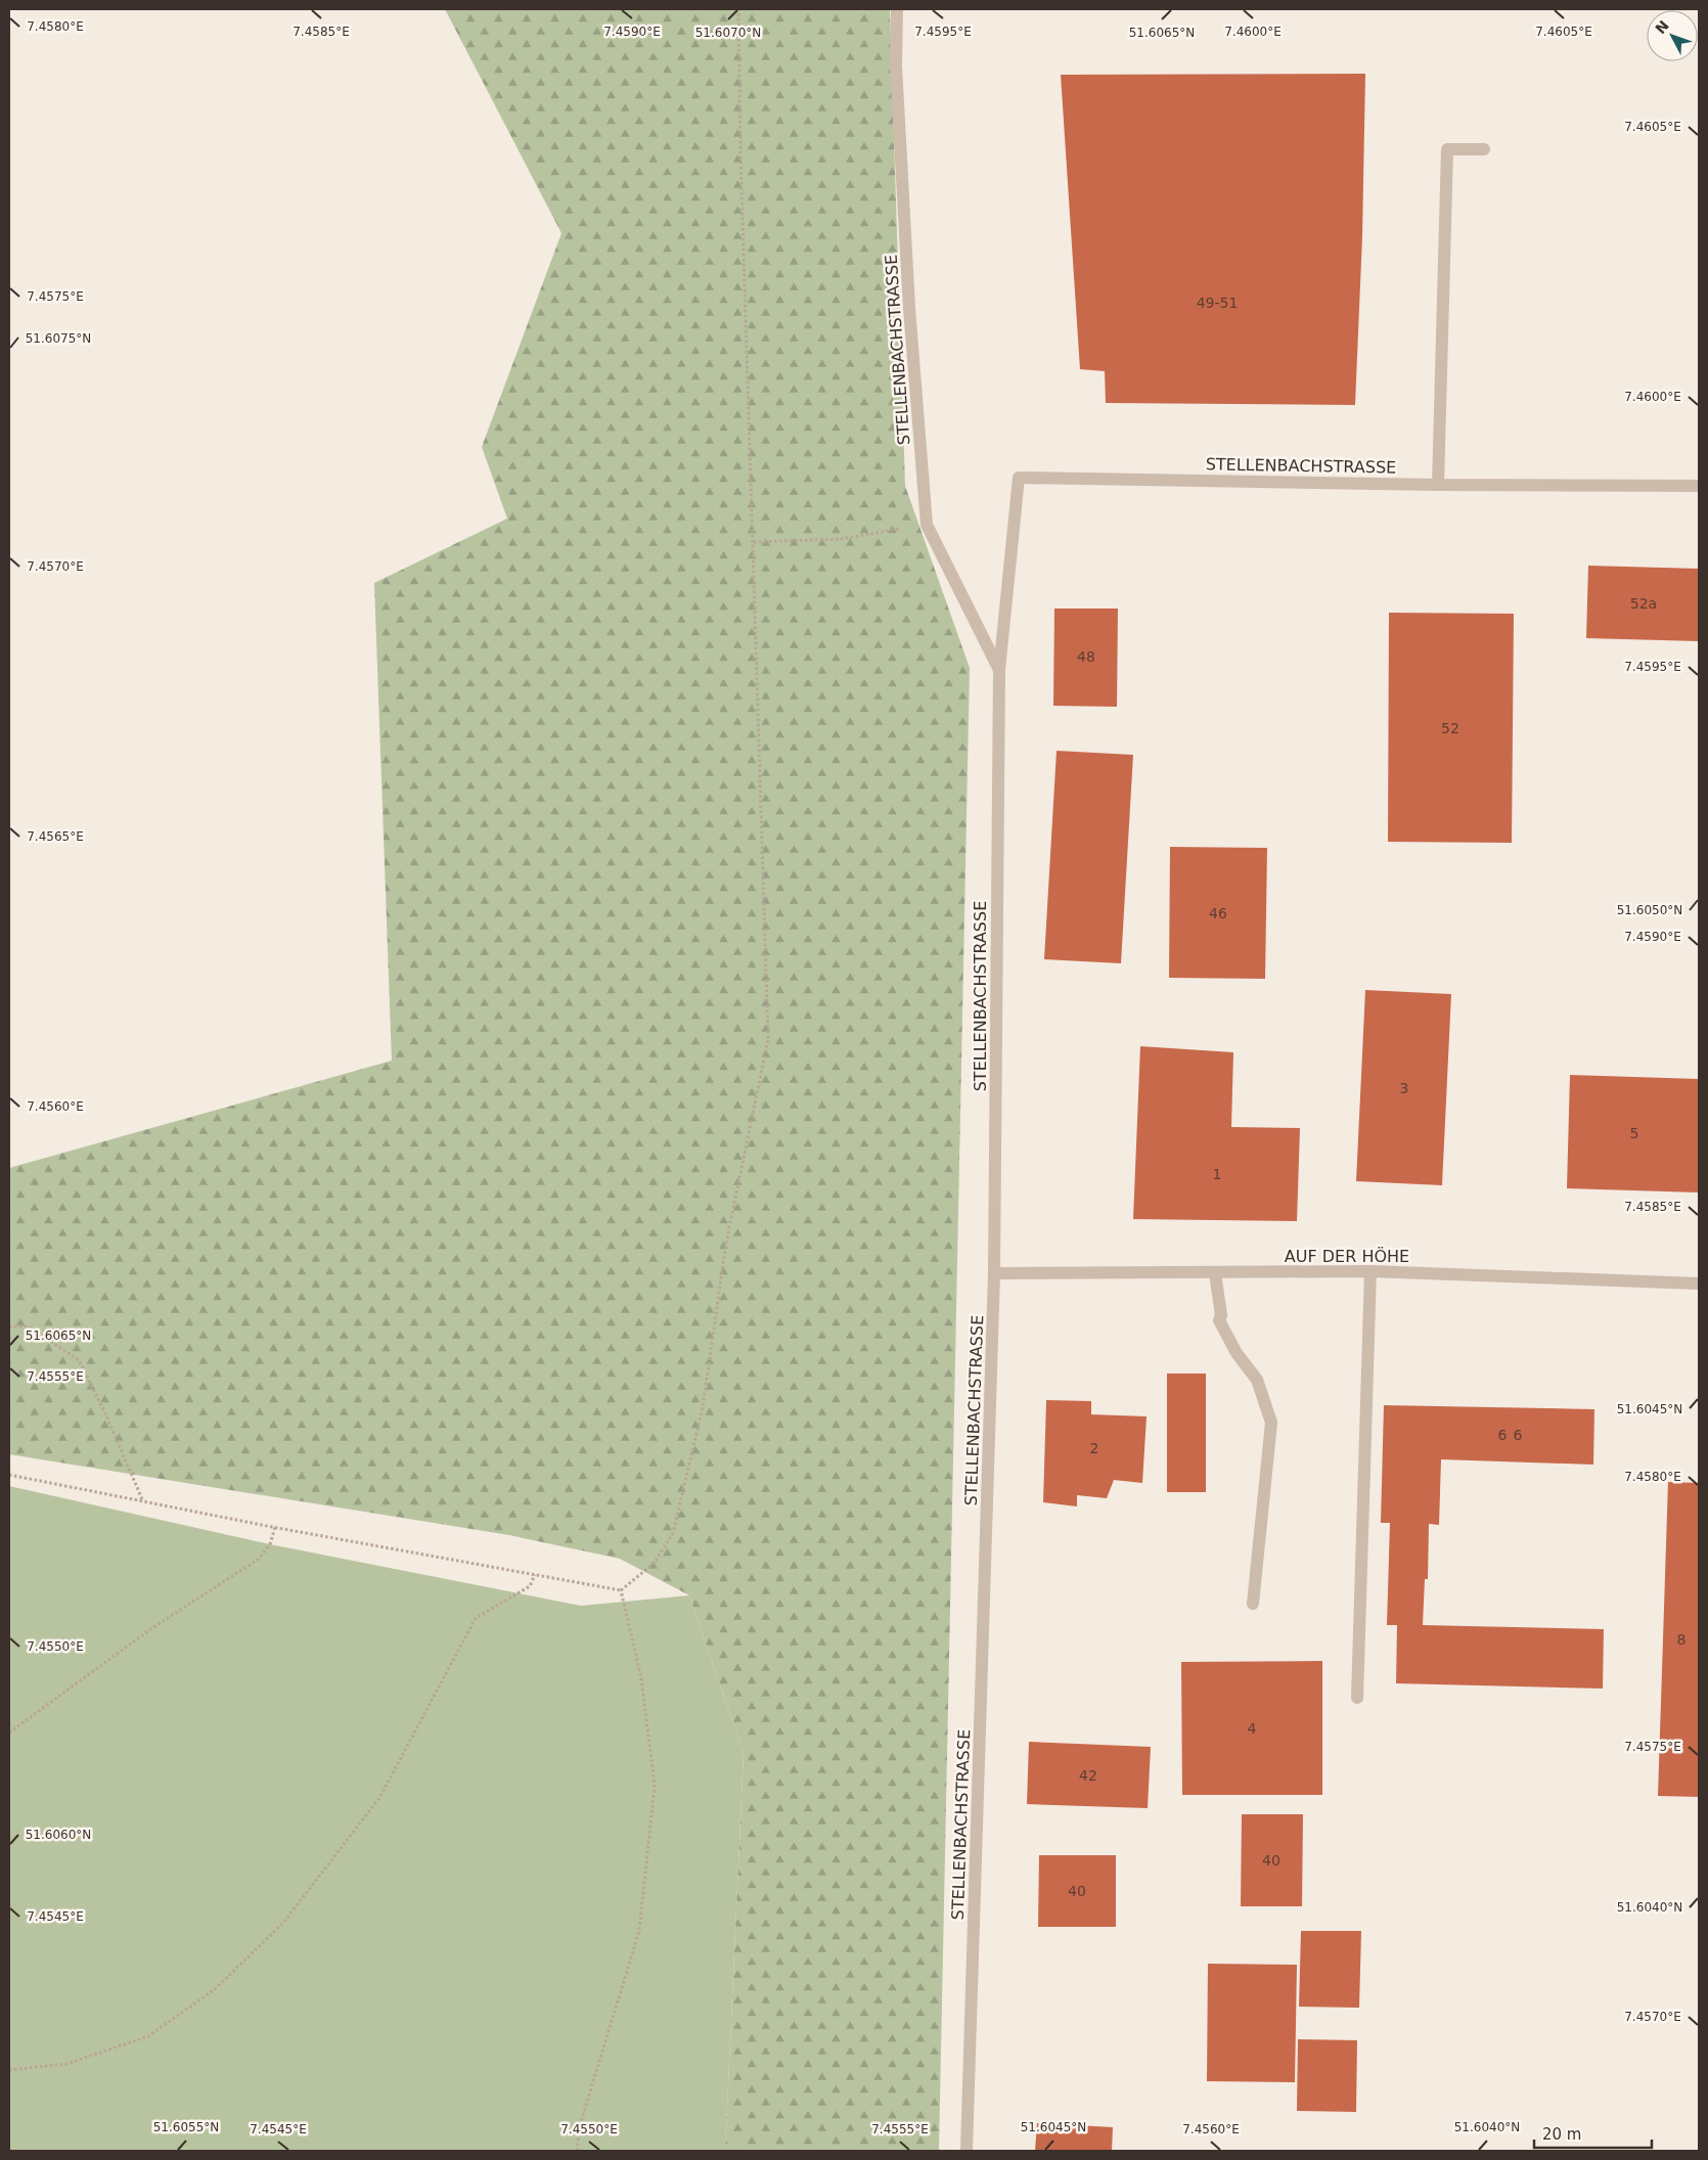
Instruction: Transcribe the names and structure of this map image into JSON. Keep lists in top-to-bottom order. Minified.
{"streets":{"street":["STELLENBACHSTRASSE","AUF DER HÖHE"]},"crossings":[["STELLENBACHSTRASSE","AUF DER HÖHE"]],"house_numbers":["49-51","52a","48","52","46","3","5","1","6","6","2","8","4","42","40","40"],"scale_bar":"20 m","north":"top left","coordinates":["7.4580°E","7.4595°E","7.4585°E","7.4590°E","7.4600°E","7.4605°E","51.6070°N","51.6065°N","7.4575°E","51.6075°N","7.4570°E","7.4565°E","51.6050°N","7.4560°E","7.4555°E","51.6045°N","7.4550°E","51.6060°N","51.6040°N","7.4545°E","51.6055°N"]}
